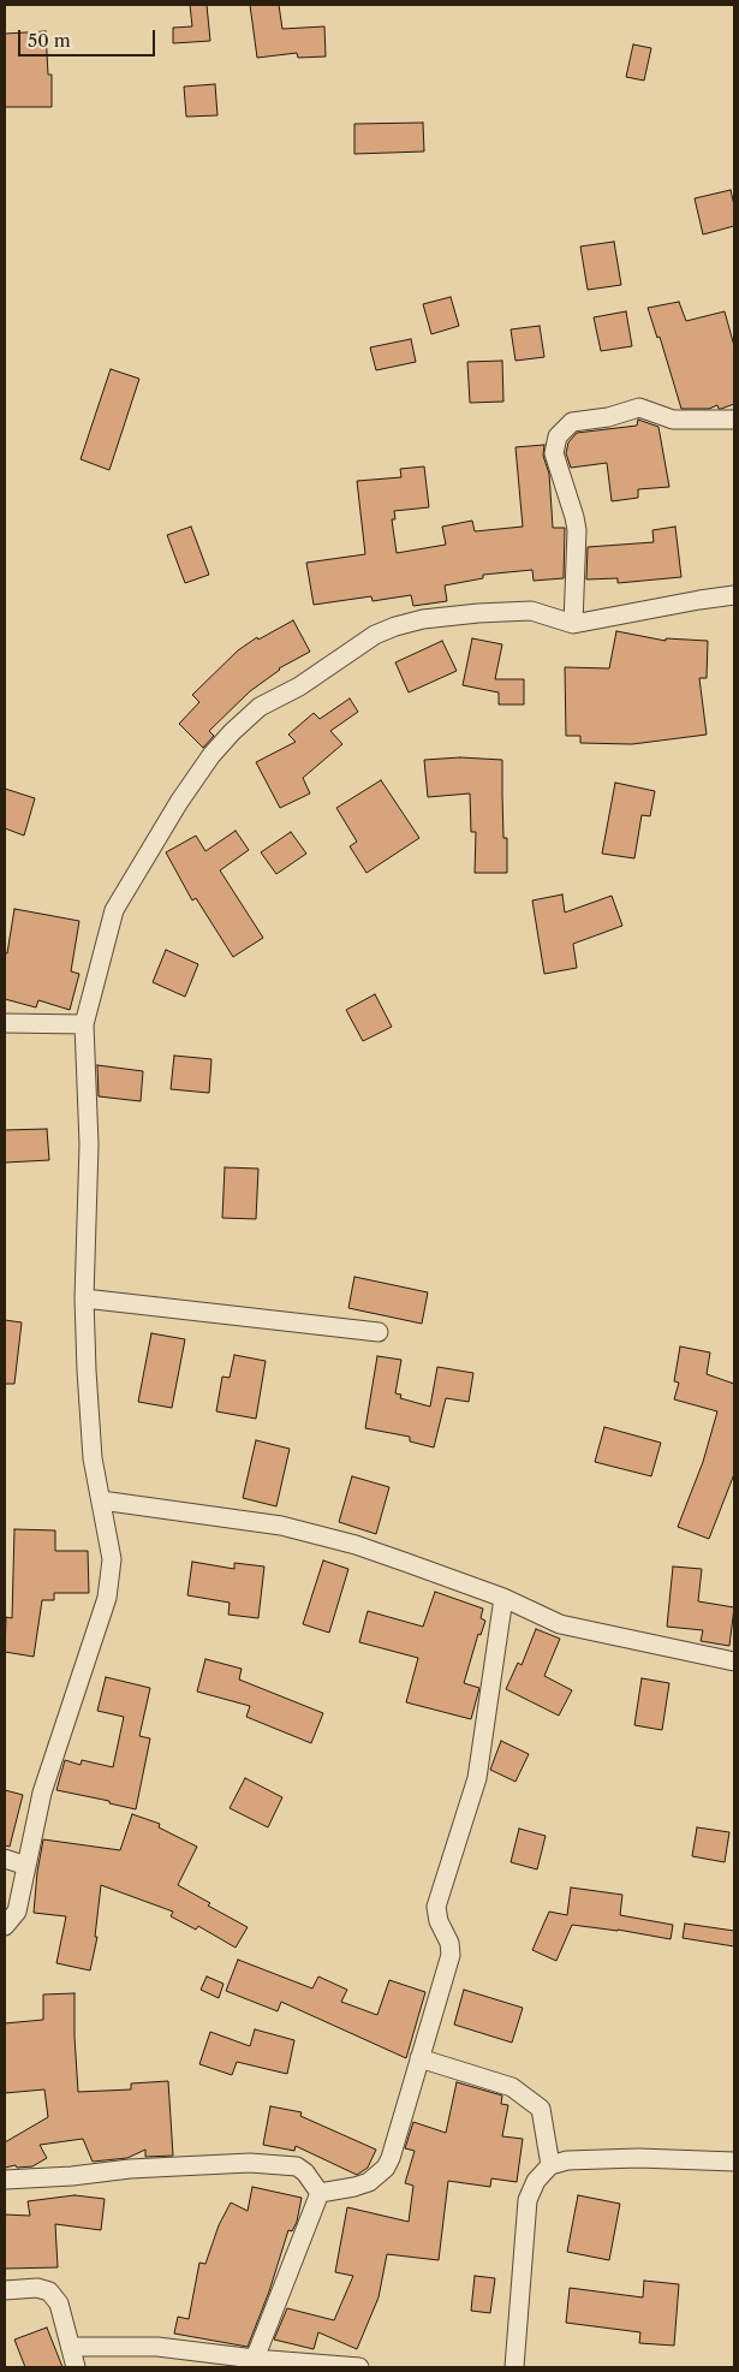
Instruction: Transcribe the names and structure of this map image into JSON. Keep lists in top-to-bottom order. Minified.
{"scale_bar":"50 m"}
